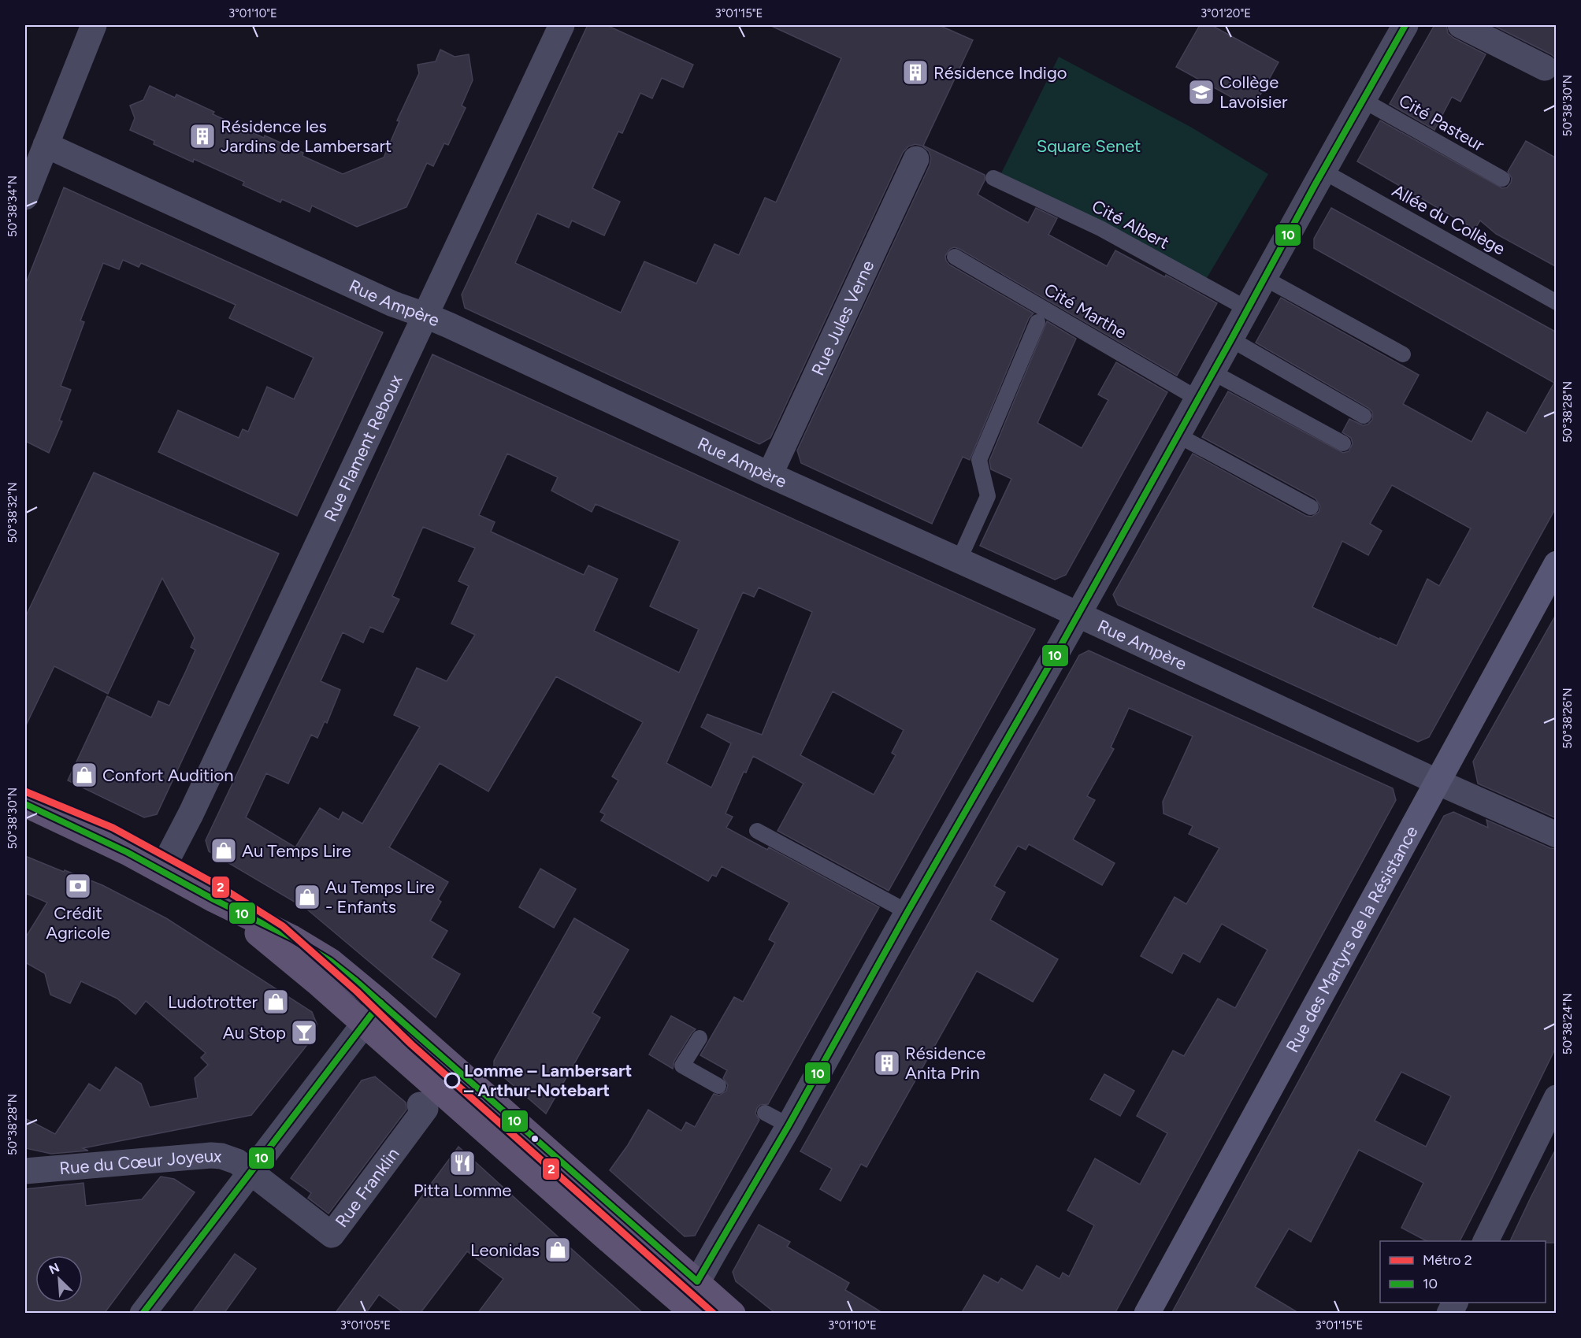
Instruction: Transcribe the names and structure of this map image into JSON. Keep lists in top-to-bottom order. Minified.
{"streets":{"street":["Rue Ampère","Rue Jules Verne","Rue Flament Reboux","Rue des Martyrs de la Résistance","Rue du Cœur Joyeux","Rue Franklin"],"lane":["Cité Pasteur","Allée du Collège","Cité Albert","Cité Marthe"]},"crossings":[["Rue Ampère","Rue Jules Verne"],["Rue Ampère","Rue Flament Reboux"],["Rue Ampère","Rue des Martyrs de la Résistance"],["Rue du Cœur Joyeux","Rue Franklin"]],"parks":["Square Senet"],"places":{"building":["Résidence Indigo","Résidence les Jardins de Lambersart","Résidence Anita Prin"],"school or university":["Collège Lavoisier"],"shop":["Confort Audition","Au Temps Lire","Au Temps Lire - Enfants","Ludotrotter","Leonidas"],"bank":["Crédit Agricole"],"bar":["Au Stop"],"other":["Lomme – Lambersart – Arthur-Notebart"],"restaurant":["Pitta Lomme"]},"lines":["transit line 10","metro line 2"],"legend":["Métro 2","10"],"north":"top left","coordinates":["3°01'10\"E","3°01'15\"E","3°01'20\"E","50°38'30\"N","50°38'34\"N","50°38'28\"N","50°38'32\"N","50°38'26\"N","50°38'24\"N","3°01'05\"E"]}
